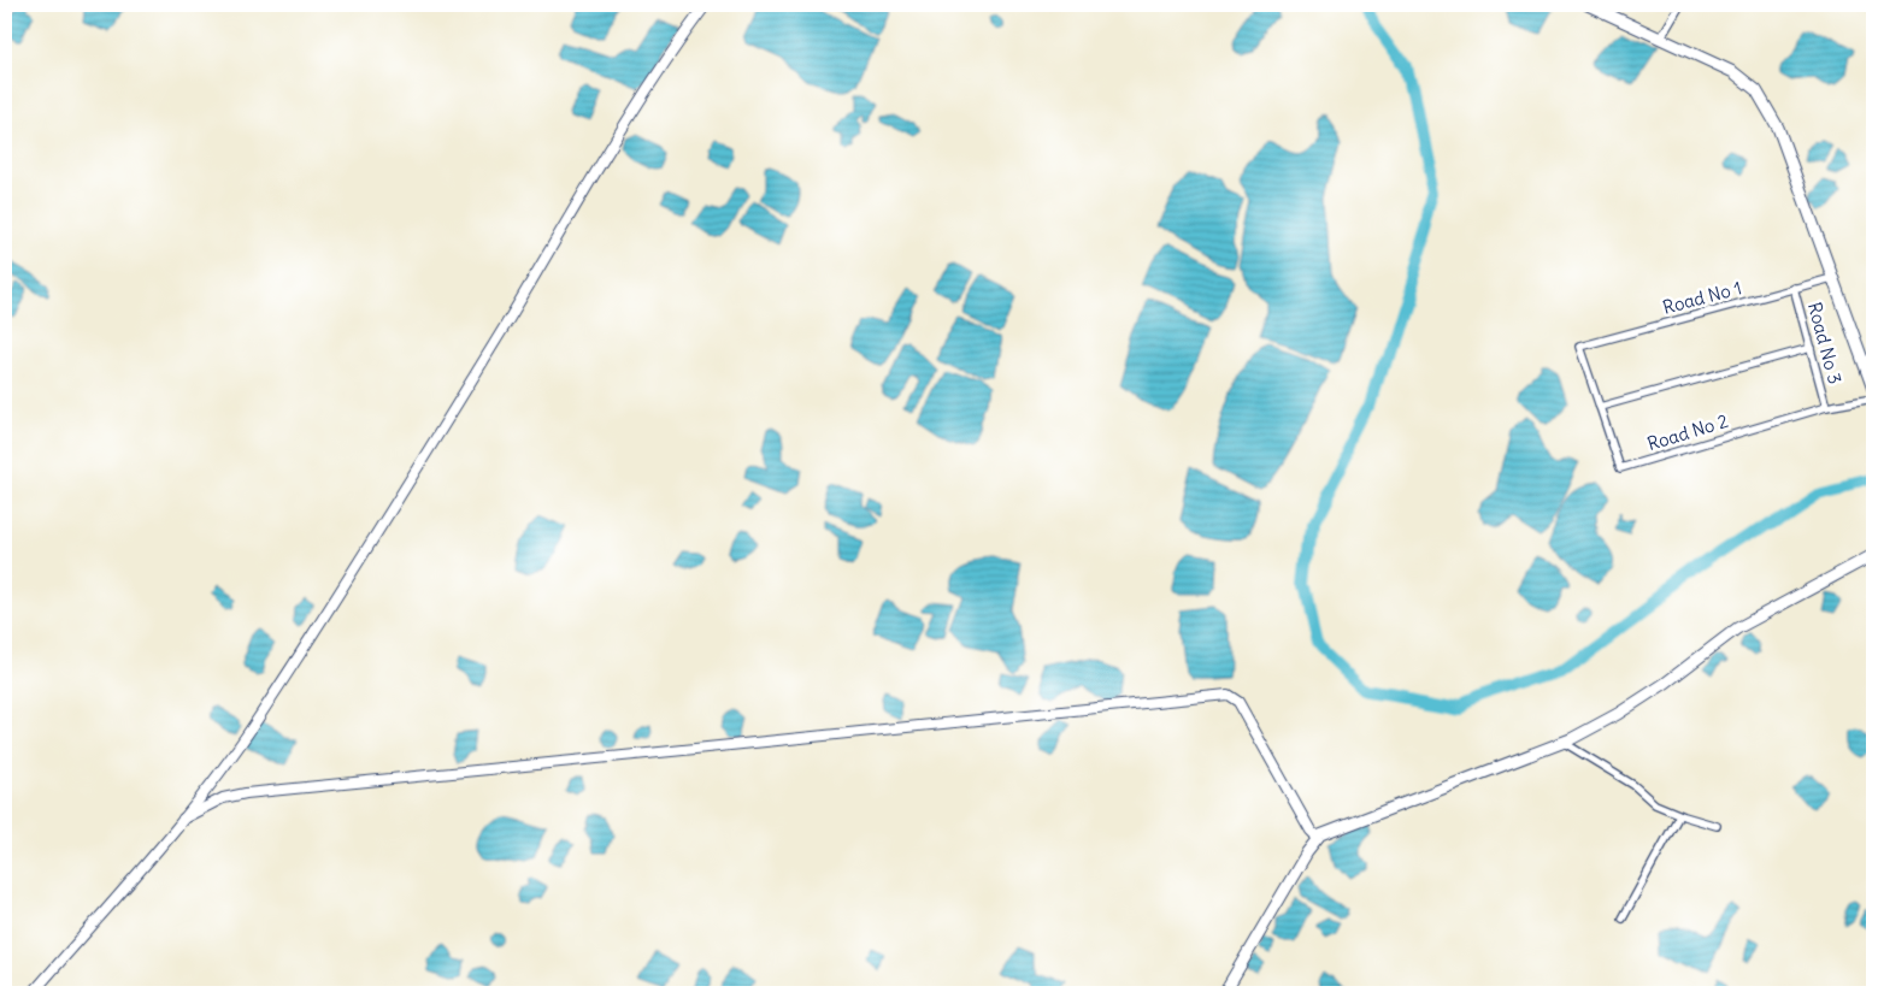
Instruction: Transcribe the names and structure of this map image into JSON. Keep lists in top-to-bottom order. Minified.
{"streets":{"street":["Road No 1","Road No 3","Road No 2"]},"crossings":[["Road No 1","Road No 3"],["Road No 1","Road No 2"],["Road No 3","Road No 2"]]}
